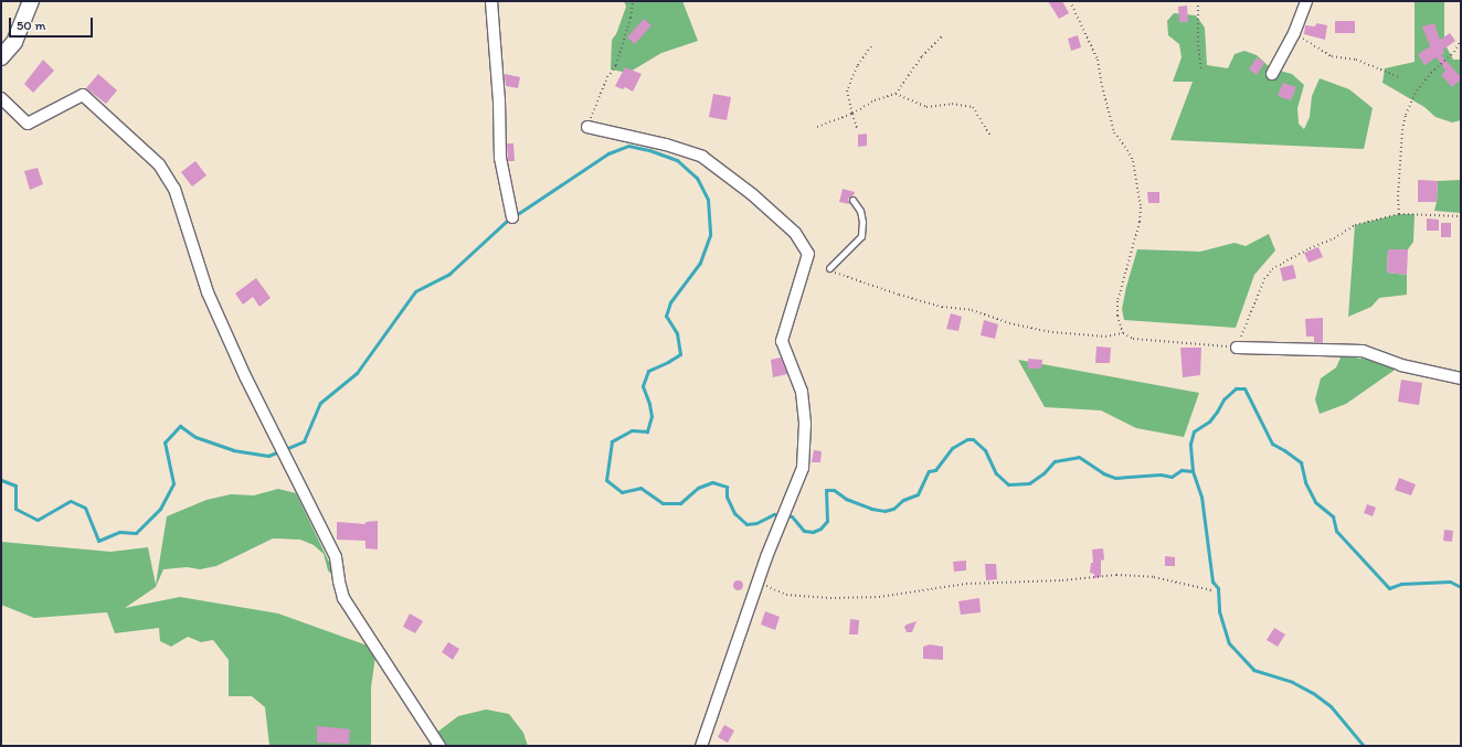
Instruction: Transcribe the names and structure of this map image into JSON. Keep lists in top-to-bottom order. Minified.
{"scale_bar":"50 m"}
